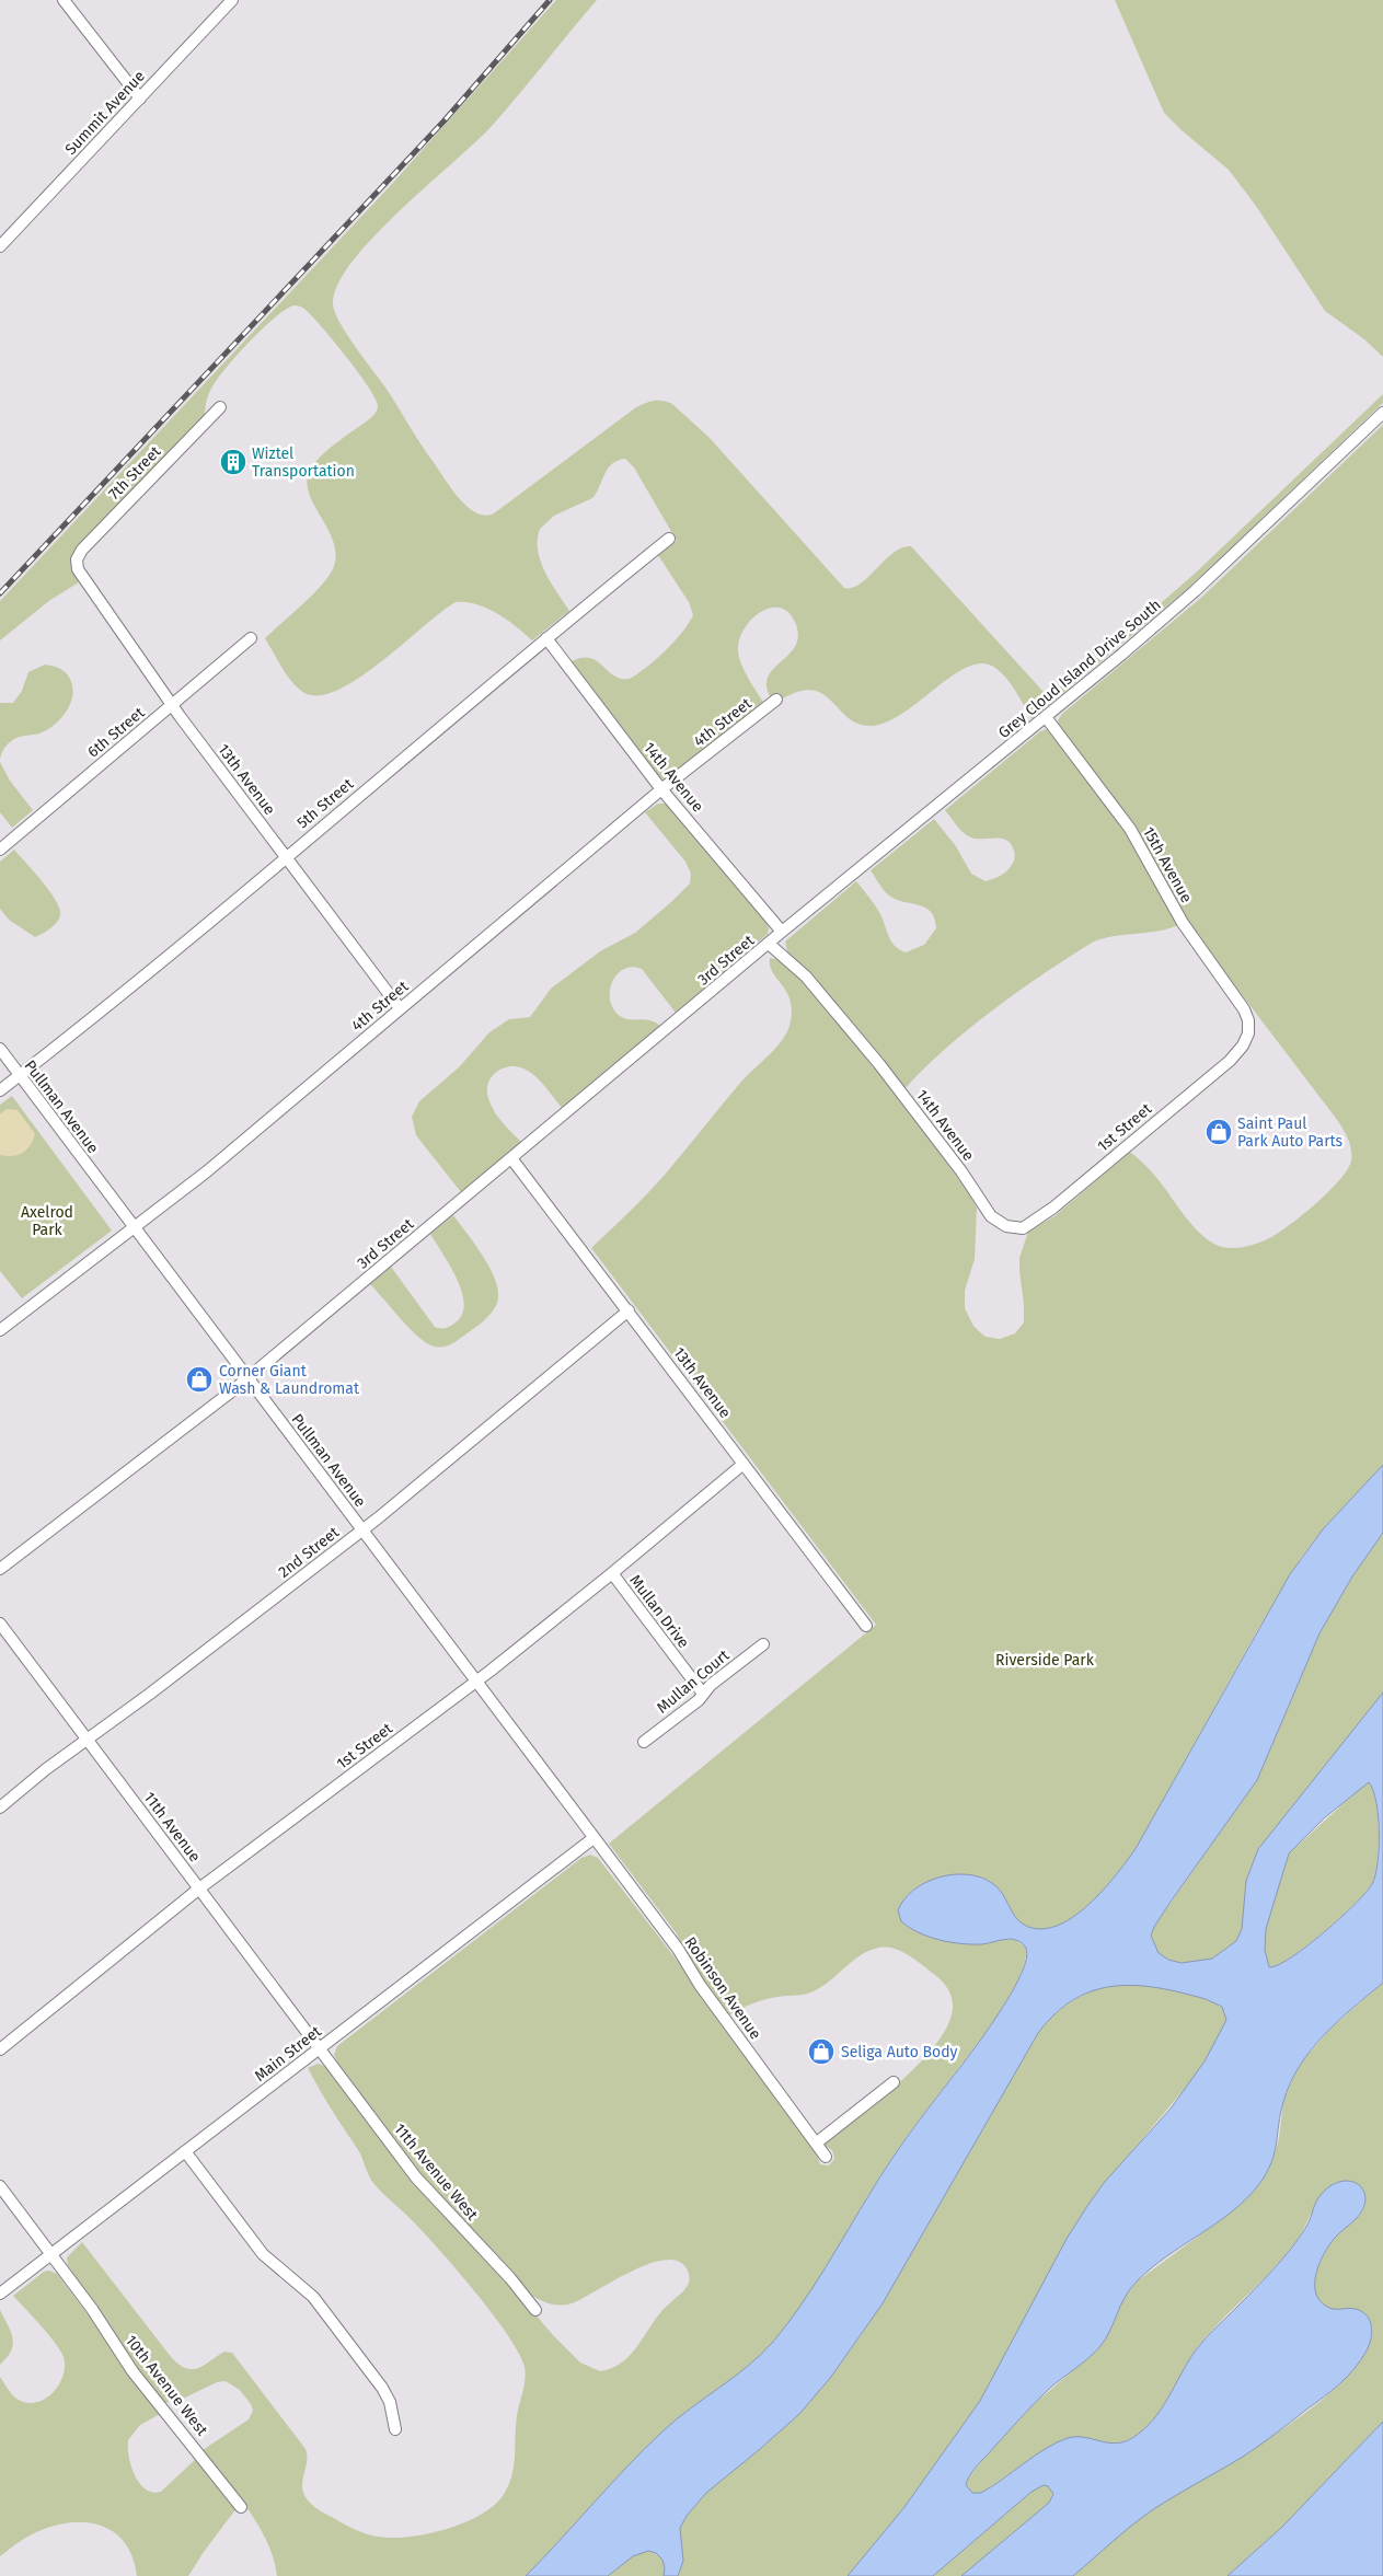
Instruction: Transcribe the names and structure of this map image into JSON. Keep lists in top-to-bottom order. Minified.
{"streets":{"street":["Summit Avenue","7th Street","Grey Cloud Island Drive South","4th Street","6th Street","14th Avenue","13th Avenue","5th Street","15th Avenue","3rd Street","Pullman Avenue","1st Street","2nd Street","Mullan Drive","Mullan Court","11th Avenue","Robinson Avenue","Main Street","11th Avenue West","10th Avenue West"]},"crossings":[["7th Street","13th Avenue"],["Grey Cloud Island Drive South","14th Avenue"],["Grey Cloud Island Drive South","15th Avenue"],["Grey Cloud Island Drive South","3rd Street"],["4th Street","14th Avenue"],["4th Street","13th Avenue"],["4th Street","Pullman Avenue"],["6th Street","13th Avenue"],["14th Avenue","5th Street"],["14th Avenue","3rd Street"],["14th Avenue","1st Street"],["13th Avenue","5th Street"],["13th Avenue","3rd Street"],["13th Avenue","1st Street"],["13th Avenue","2nd Street"],["5th Street","Pullman Avenue"],["15th Avenue","1st Street"],["3rd Street","Pullman Avenue"],["Pullman Avenue","1st Street"],["Pullman Avenue","2nd Street"],["Pullman Avenue","Robinson Avenue"],["Pullman Avenue","Main Street"],["1st Street","Mullan Drive"],["1st Street","11th Avenue"],["2nd Street","11th Avenue"],["Mullan Drive","Mullan Court"],["11th Avenue","Main Street"],["11th Avenue","11th Avenue West"],["Robinson Avenue","Main Street"],["Main Street","11th Avenue West"],["Main Street","10th Avenue West"]],"parks":["Axelrod Park","Riverside Park"],"places":{"building":["Wiztel Transportation"],"shop":["Saint Paul Park Auto Parts","Corner Giant Wash & Laundromat","Seliga Auto Body"]}}
